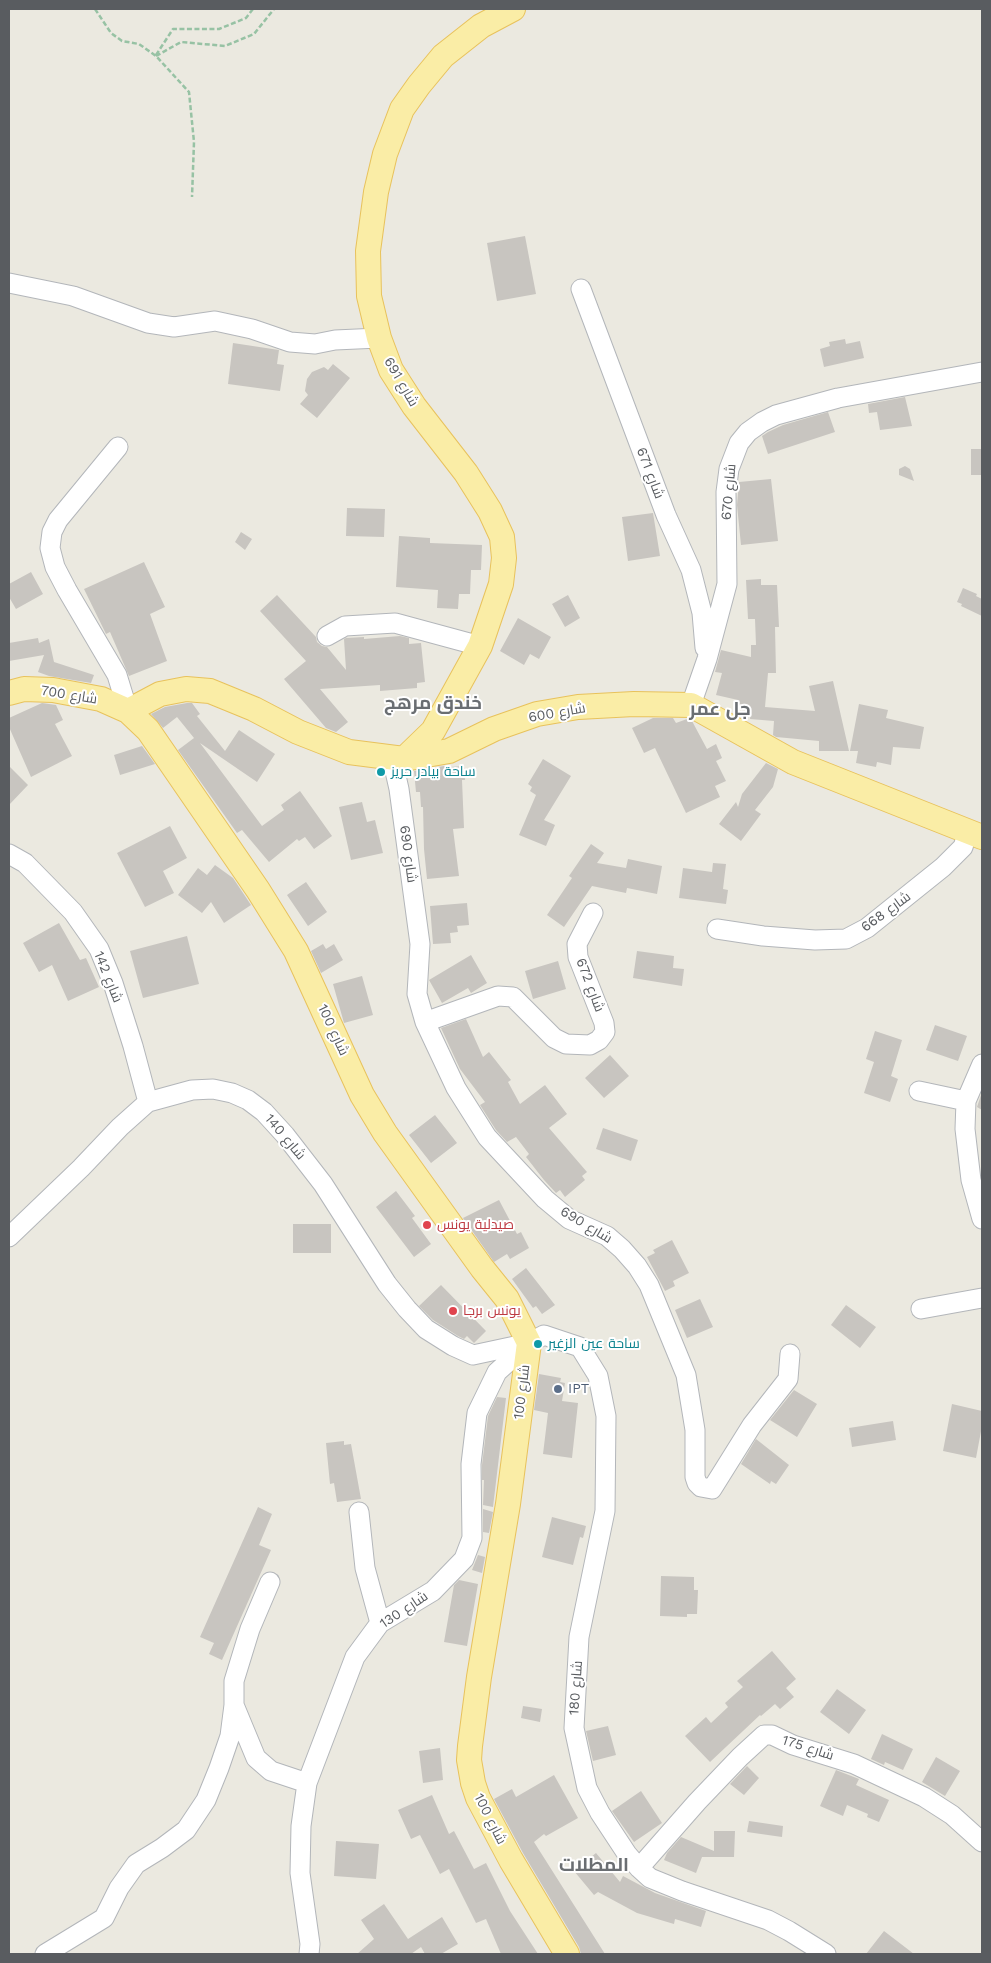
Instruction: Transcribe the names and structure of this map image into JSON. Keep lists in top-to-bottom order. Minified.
{"streets":{"main road":["شارع 691","شارع 700","شارع 600","شارع 100"],"street":["شارع 671","شارع 670","شارع 690","شارع 668","شارع 142","شارع 672","شارع 140","شارع 130","شارع 180","شارع 175"]},"crossings":[["شارع 691","شارع 600"],["شارع 691","شارع 690"],["شارع 671","شارع 670"],["شارع 670","شارع 600"],["شارع 700","شارع 600"],["شارع 700","شارع 100"],["شارع 600","شارع 690"],["شارع 600","شارع 668"],["شارع 600","شارع 100"],["شارع 690","شارع 672"],["شارع 142","شارع 140"],["شارع 100","شارع 140"],["شارع 100","شارع 130"],["شارع 100","شارع 180"],["شارع 140","شارع 130"],["شارع 140","شارع 180"],["شارع 130","شارع 180"],["شارع 180","شارع 175"]],"districts":["خندق مرهج","جل عمر","المطلات"],"places":["ساحة بيادر حريز","صيدلية يونس","يونس برجا","ساحة عين الزغير","IPT"]}
